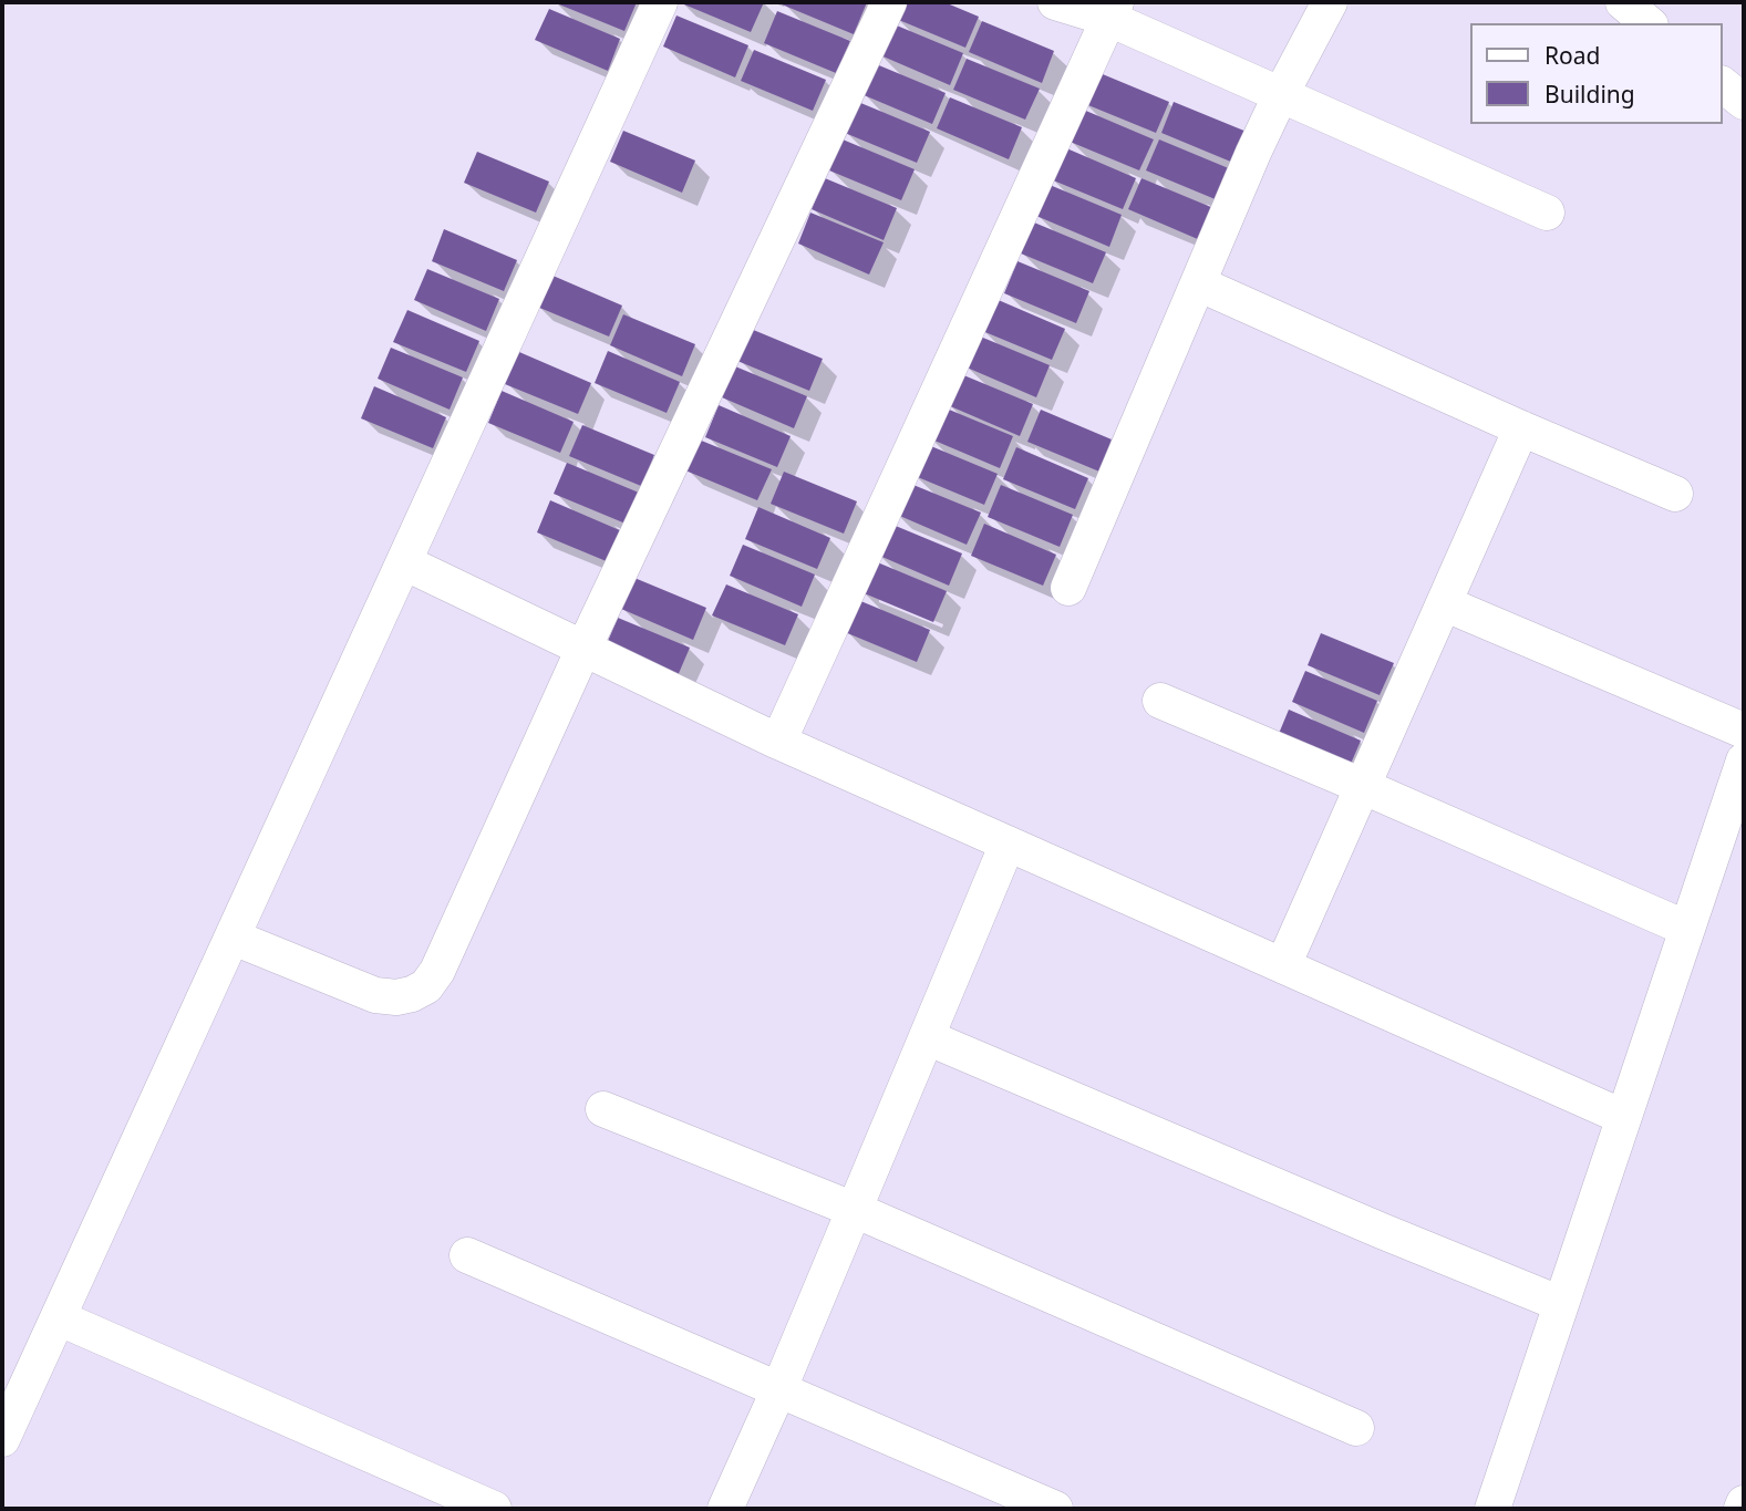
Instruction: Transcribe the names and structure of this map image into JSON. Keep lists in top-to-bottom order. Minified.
{"legend":["Road","Building"]}
